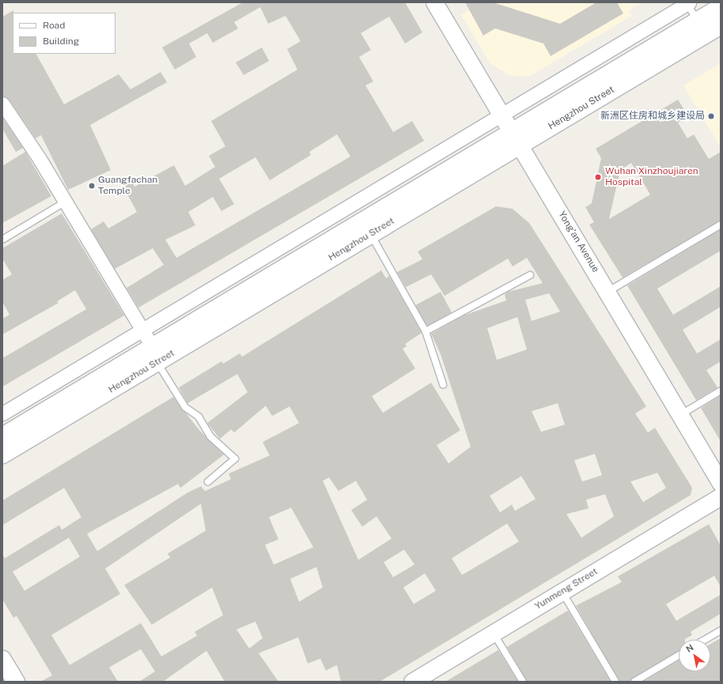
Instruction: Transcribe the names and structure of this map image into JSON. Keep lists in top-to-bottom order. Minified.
{"streets":{"main road":["Hengzhou Street"],"street":["Yong'an Avenue","Yunmeng Street"]},"crossings":[["Hengzhou Street","Yong'an Avenue"]],"places":["新洲区住房和城乡建设局","Wuhan Xinzhoujiaren Hospital","Guangfachan Temple"],"legend":["Road","Building"],"north":"top left"}
